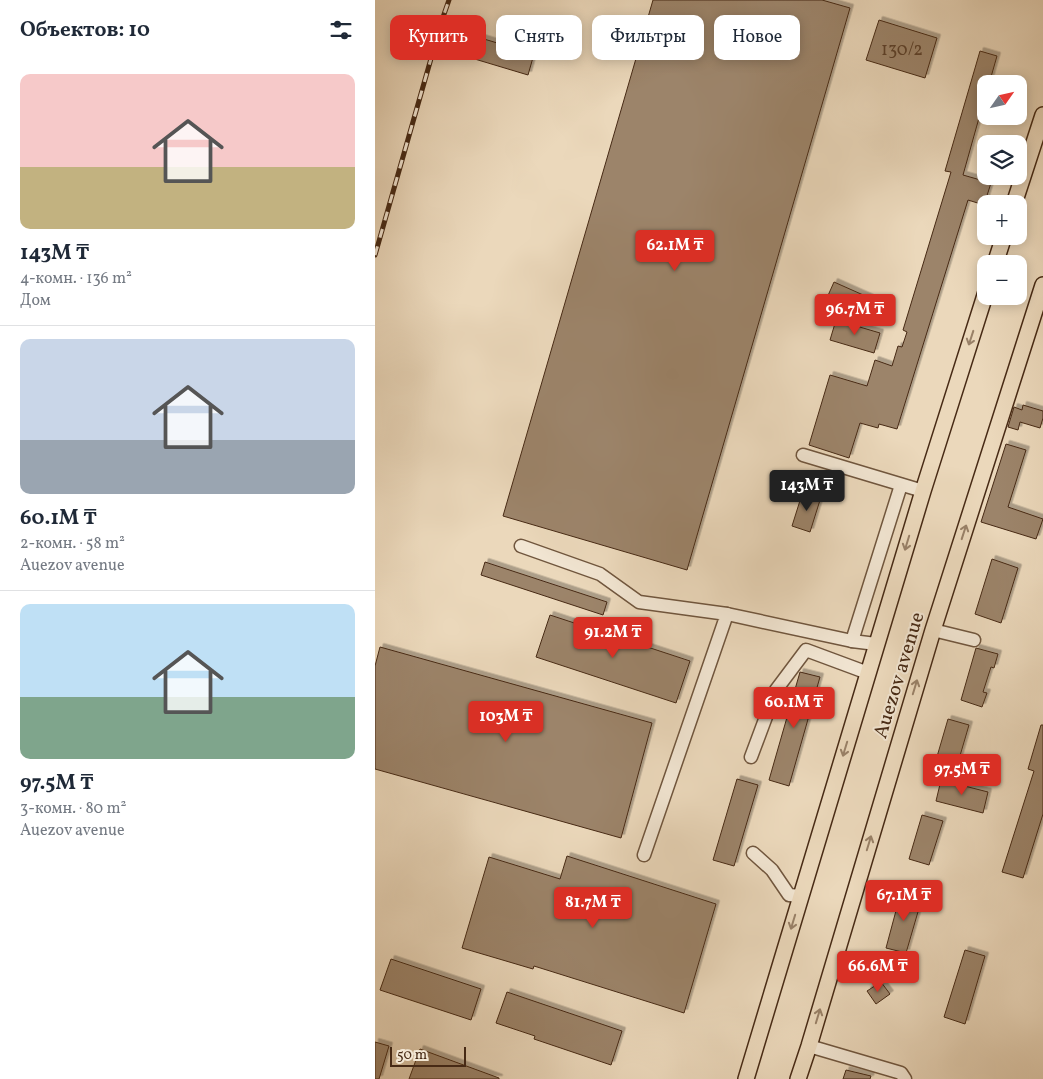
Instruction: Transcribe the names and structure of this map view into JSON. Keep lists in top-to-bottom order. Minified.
{"streets":{"main road":["Auezov avenue"]},"house_numbers":["130/2"],"scale_bar":"50 m","north":"top right","page":{"heading":"Объектов: 10","chip":["Купить","Снять","Фильтры","Новое"],"list":[{"name":"143M ₸","note":"4-комн. · 136 m² · Дом"},{"name":"60.1M ₸","note":"2-комн. · 58 m² · Auezov avenue"},{"name":"97.5M ₸","note":"3-комн. · 80 m² · Auezov avenue"}],"map_buttons":["+","−"],"price":["62.1M ₸","96.7M ₸","143M ₸","91.2M ₸","60.1M ₸","103M ₸","97.5M ₸","67.1M ₸","81.7M ₸","66.6M ₸"],"scale":"50 m"}}
